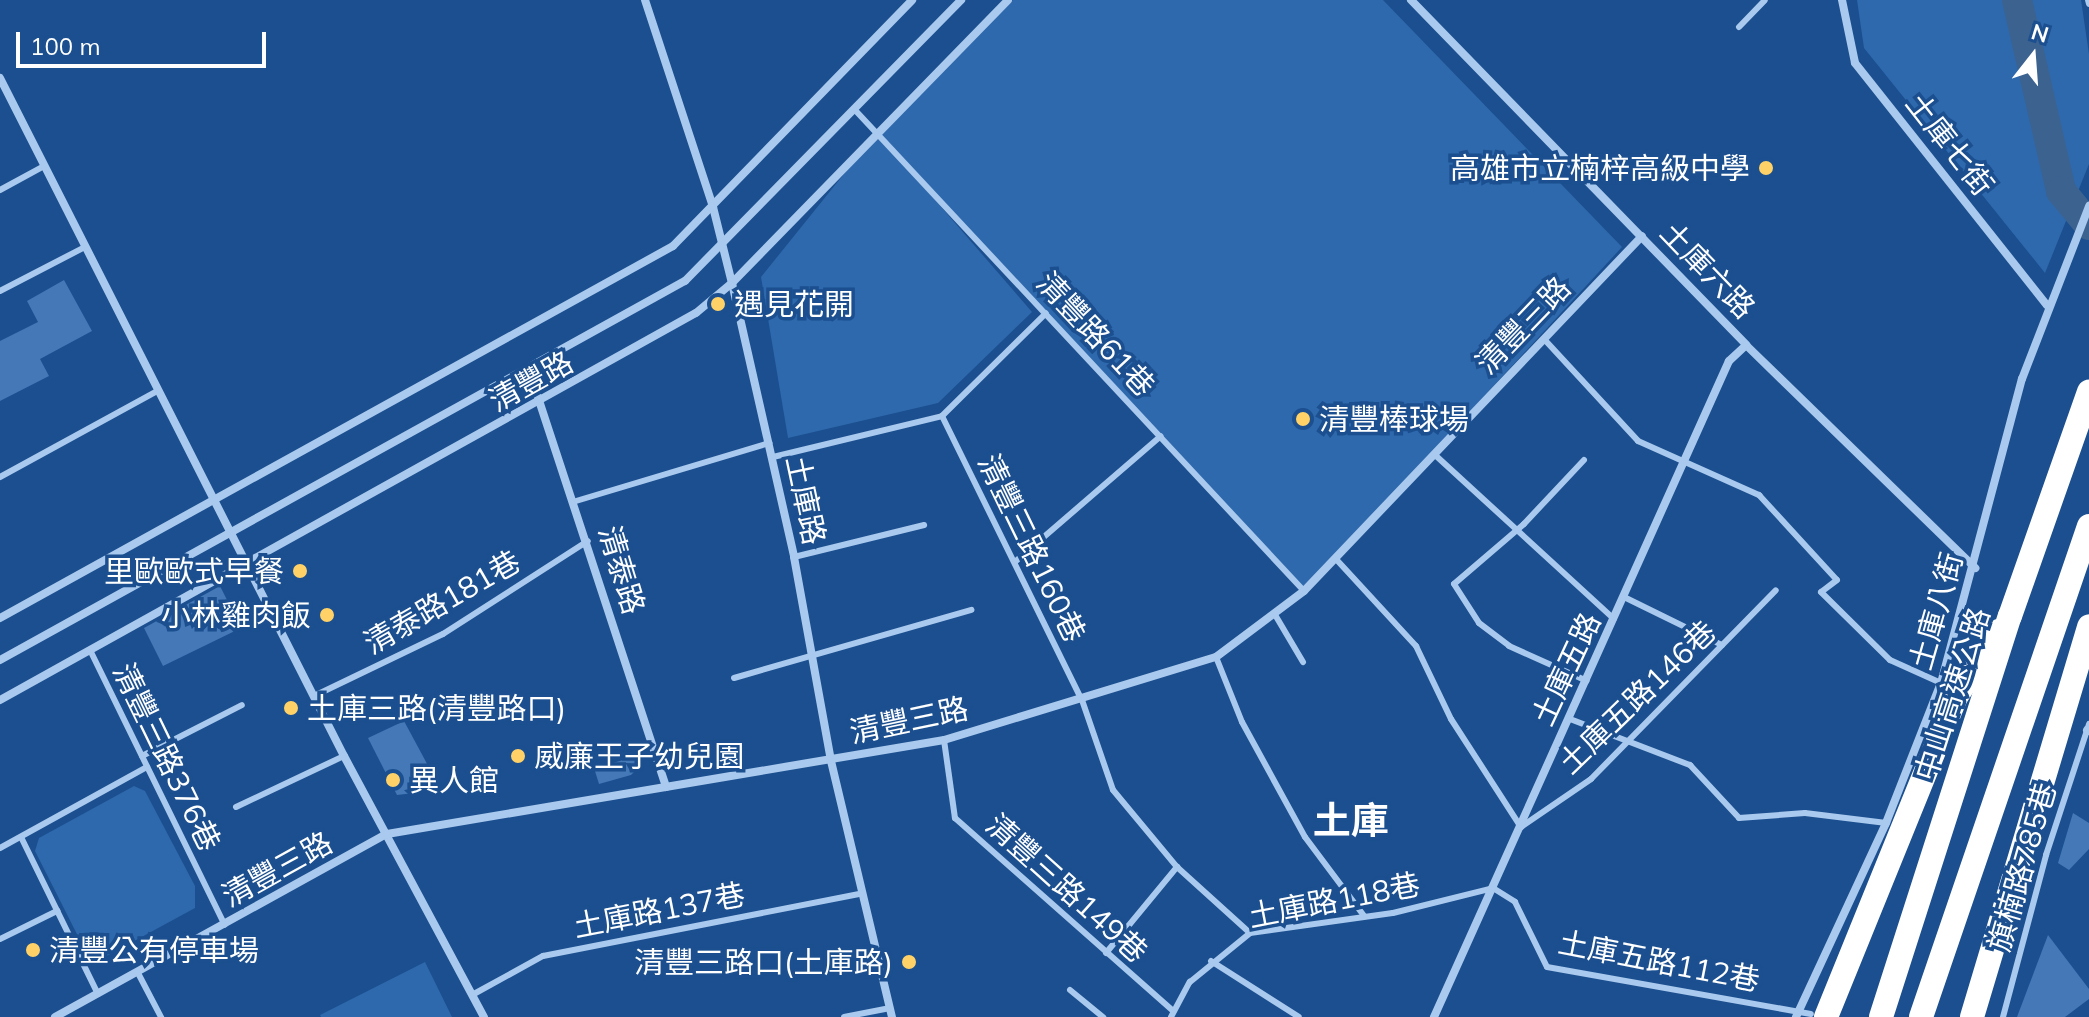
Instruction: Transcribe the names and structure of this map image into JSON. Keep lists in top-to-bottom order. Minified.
{"streets":{"highway":["中山高速公路"],"street":["土庫七街","土庫六路","清豐三路","清豐路","土庫路","清泰路","土庫八街","土庫五路"],"lane":["清豐路61巷","清豐三路160巷","清泰路181巷","土庫五路146巷","清豐三路376巷","旗楠路785巷","清豐三路149巷","土庫路118巷","土庫路137巷","土庫五路112巷"]},"crossings":[["土庫七街","土庫八街"],["土庫六路","清豐三路"],["土庫六路","土庫八街"],["土庫六路","土庫五路"],["清豐三路","清豐路61巷"],["清豐三路","土庫路"],["清豐三路","清豐三路160巷"],["清豐三路","清泰路"],["清豐三路","清豐三路376巷"],["清豐三路","清豐三路149巷"],["清豐路61巷","清豐路"],["清豐路","土庫路"],["清豐路","清泰路"],["清豐路","清豐三路376巷"],["土庫路","土庫路137巷"],["清豐三路160巷","土庫路118巷"],["清泰路","清泰路181巷"],["土庫八街","土庫五路112巷"],["土庫五路","土庫五路146巷"],["土庫五路","土庫路118巷"],["土庫五路","土庫五路112巷"],["清豐三路149巷","土庫路118巷"],["土庫路118巷","土庫五路112巷"]],"districts":["土庫"],"places":["高雄市立楠梓高級中學","遇見花開","清豐棒球場","里歐歐式早餐","小林雞肉飯","土庫三路(清豐路口)","威廉王子幼兒園","異人館","清豐公有停車場","清豐三路口(土庫路)"],"scale_bar":"100 m","north":"top"}
